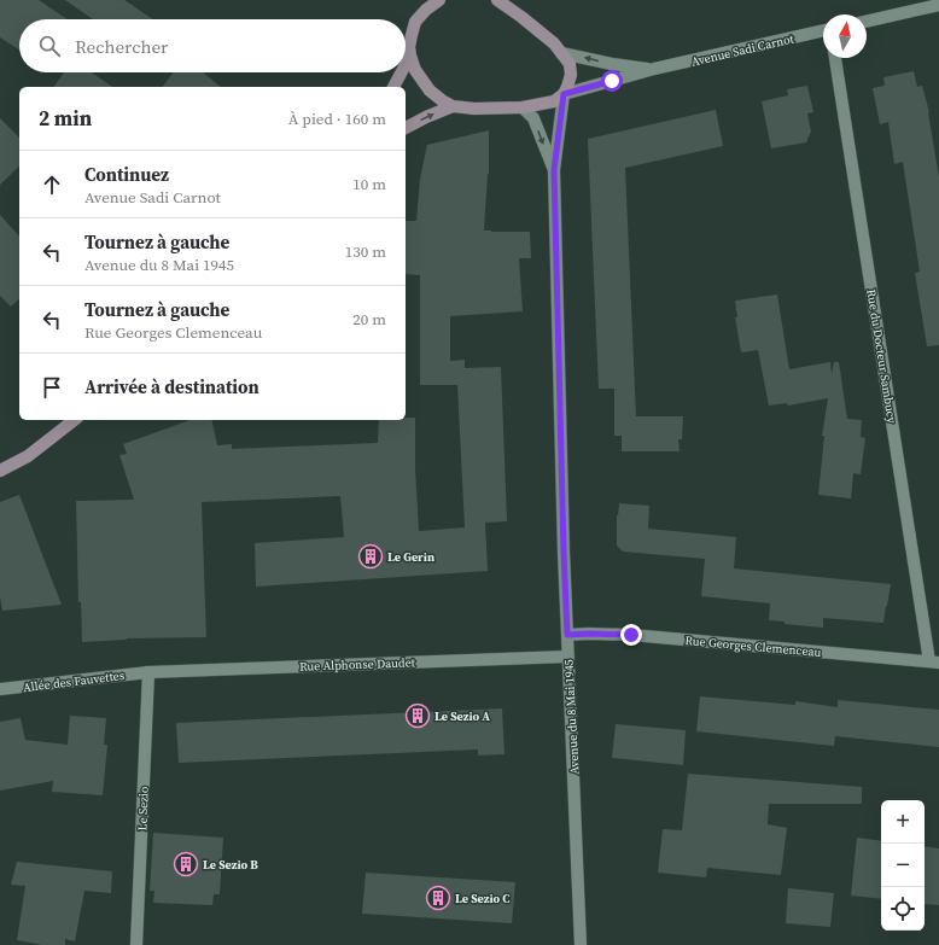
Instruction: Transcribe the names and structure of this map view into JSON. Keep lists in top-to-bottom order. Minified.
{"streets":{"street":["Avenue Sadi Carnot","Rue du Docteur Sambucy","Rue Georges Clemenceau","Rue Alphonse Daudet","Allée des Fauvettes","Avenue du 8 Mai 1945","Le Sezio"]},"crossings":[["Avenue Sadi Carnot","Avenue du 8 Mai 1945"],["Rue du Docteur Sambucy","Rue Georges Clemenceau"],["Rue Georges Clemenceau","Avenue du 8 Mai 1945"],["Rue Alphonse Daudet","Allée des Fauvettes"],["Rue Alphonse Daudet","Avenue du 8 Mai 1945"],["Rue Alphonse Daudet","Le Sezio"],["Allée des Fauvettes","Le Sezio"]],"places":{"building":["Le Gerin","Le Sezio A","Le Sezio B","Le Sezio C"]},"north":"top","page":{"search":"Rechercher","heading":["2 min","À pied · 160 m"],"list":[["Continuez","Avenue Sadi Carnot","10 m"],["Tournez à gauche","Avenue du 8 Mai 1945","130 m"],["Tournez à gauche","Rue Georges Clemenceau","20 m"],"Arrivée à destination"],"map_buttons":["+","−"]}}
